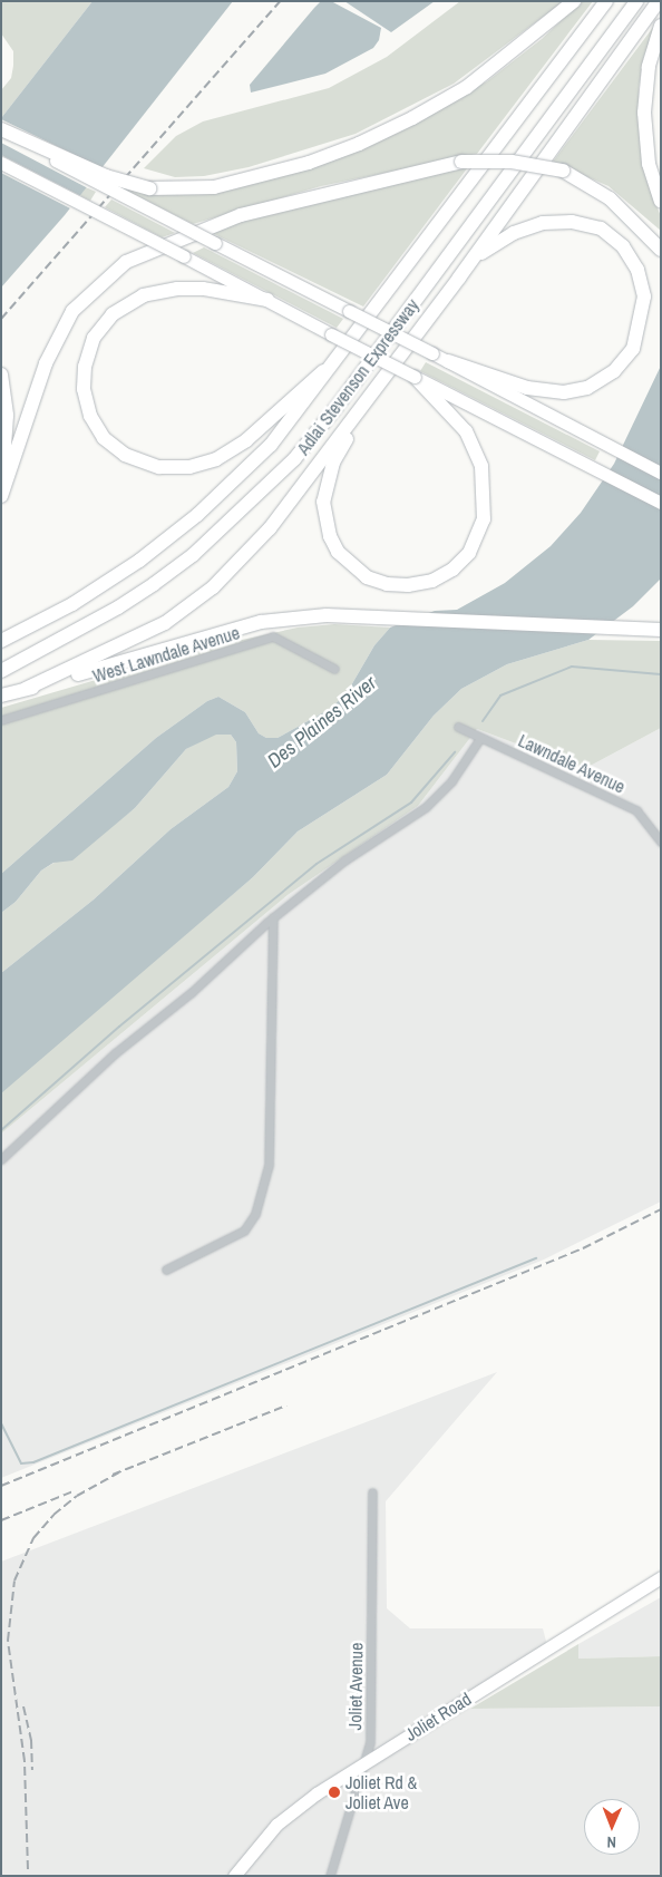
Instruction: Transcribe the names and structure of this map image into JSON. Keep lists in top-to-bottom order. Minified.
{"streets":{"highway":["Adlai Stevenson Expressway"],"main road":["Joliet Road"],"street":["West Lawndale Avenue","Lawndale Avenue","Joliet Avenue"]},"crossings":[["Joliet Avenue","Joliet Road"]],"water":["Des Plaines River"],"places":["Joliet Rd & Joliet Ave"],"north":"bottom"}
